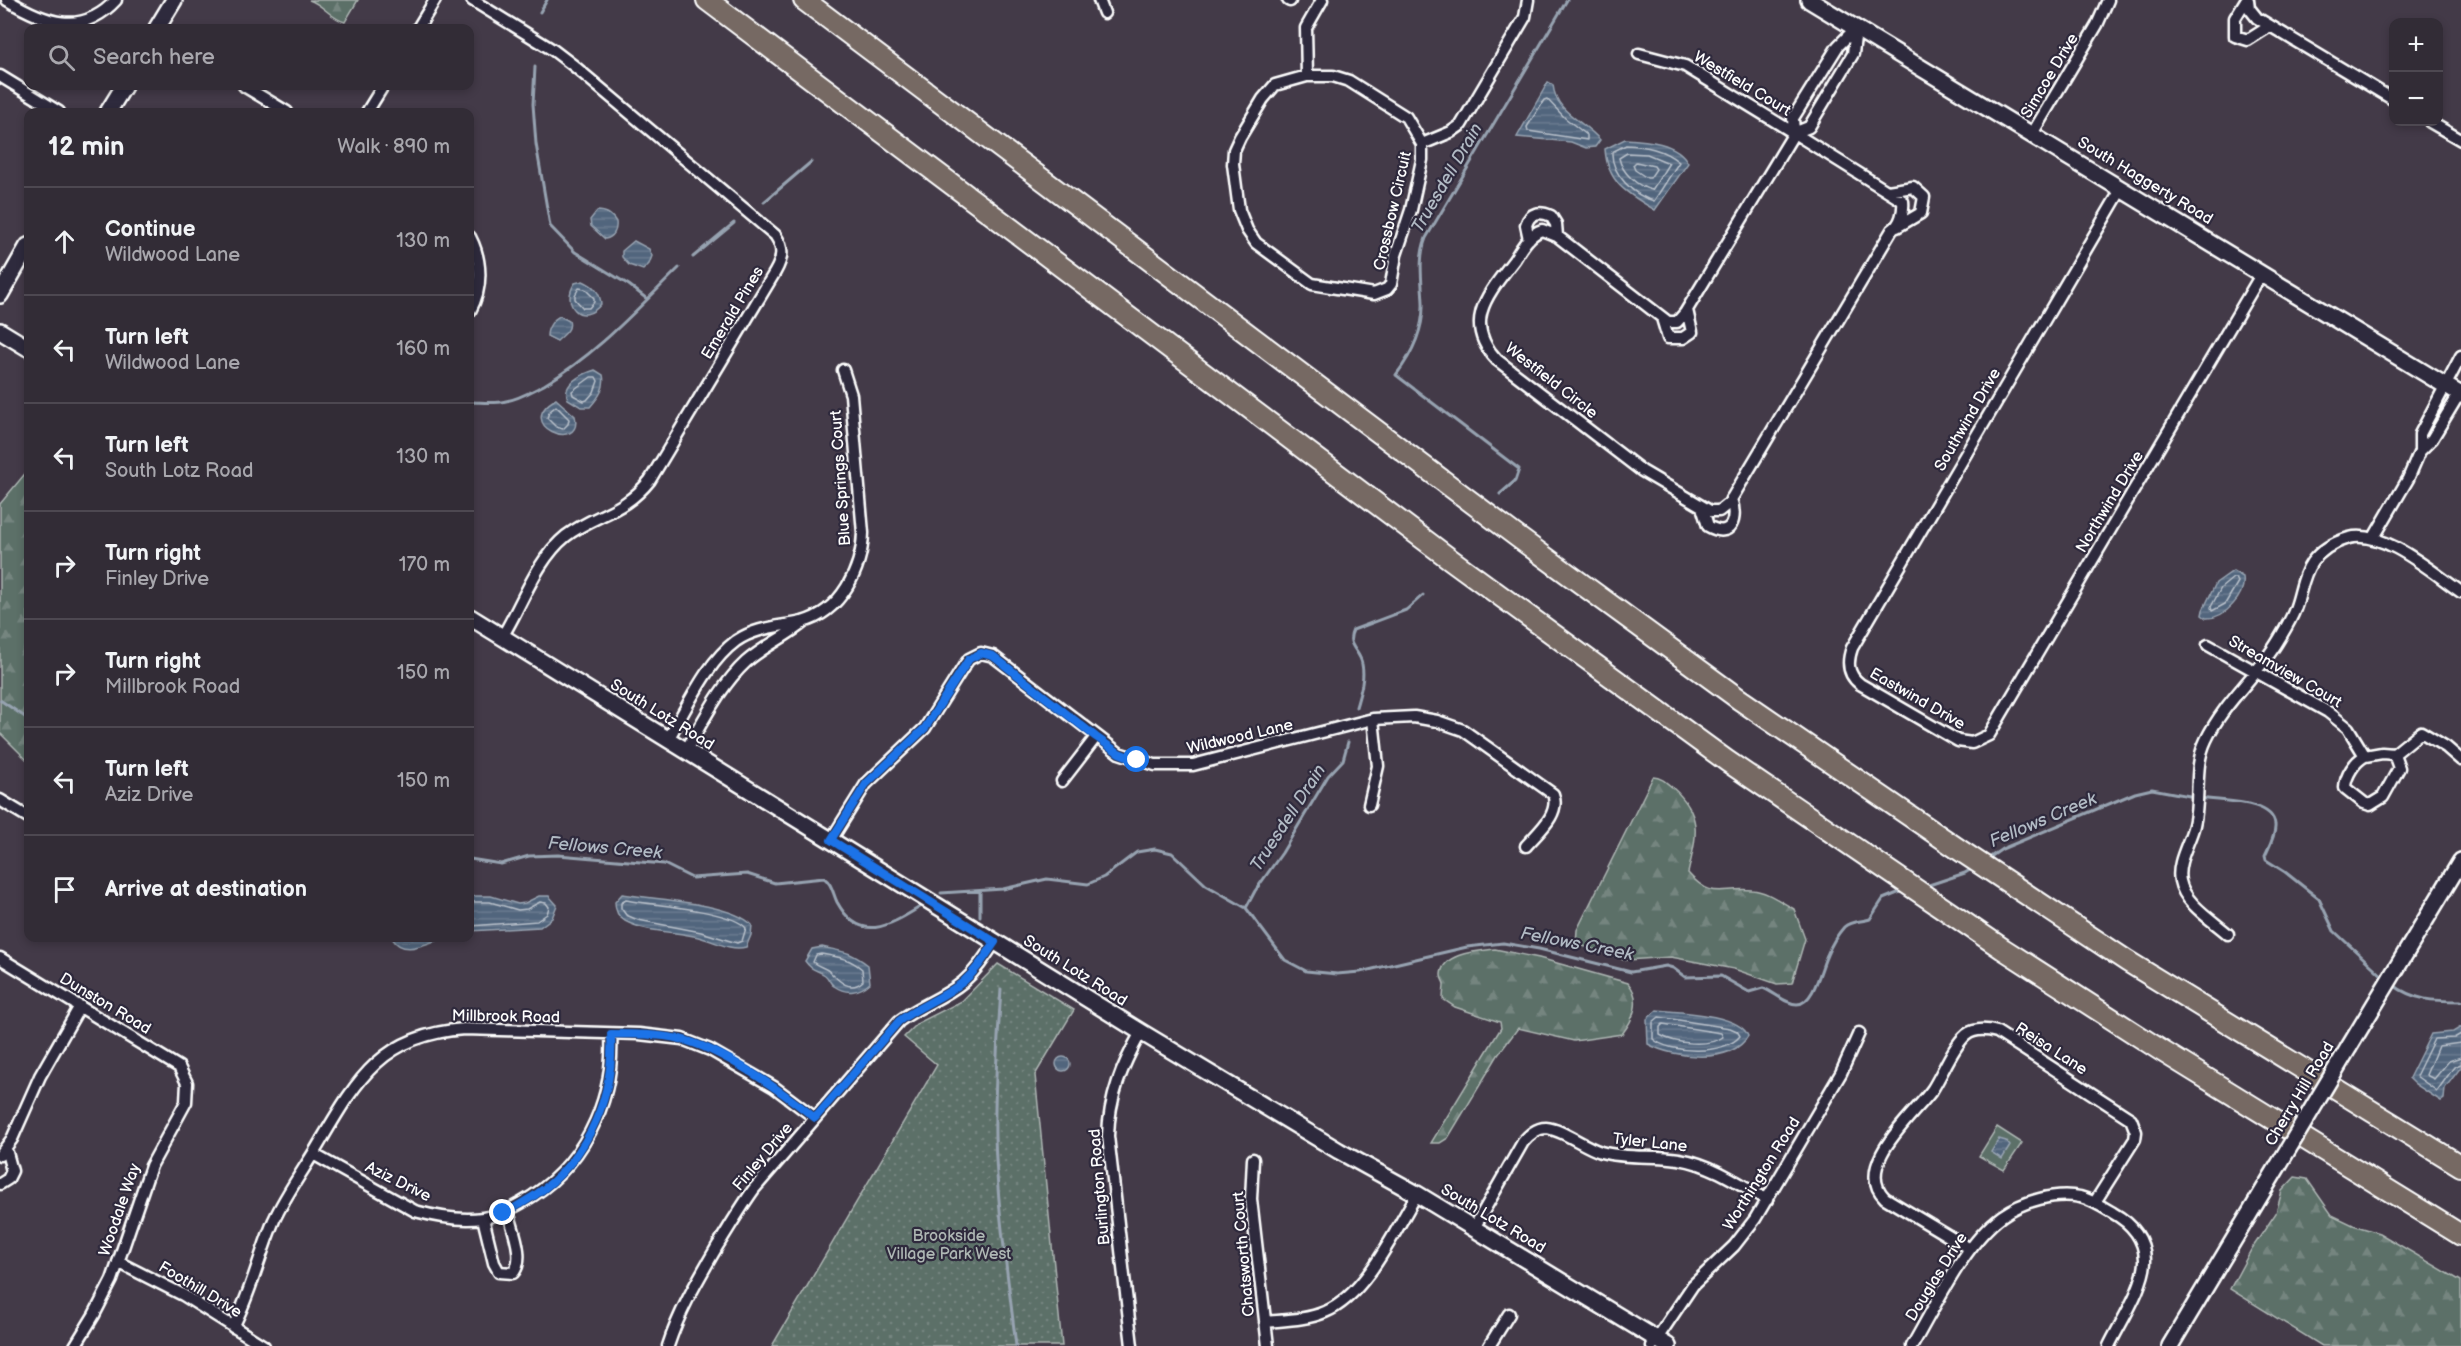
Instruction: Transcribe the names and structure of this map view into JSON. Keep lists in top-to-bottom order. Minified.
{"streets":{"street":["Simcoe Drive","Westfield Court","South Haggerty Road","Crossbow Circuit","Emerald Pines","Westfield Circle","Southwind Drive","Blue Springs Court","Northwind Drive","Streamview Court","Eastwind Drive","South Lotz Road","Wildwood Lane","Dunston Road","Millbrook Road","Reisa Lane","Cherry Hill Road","Tyler Lane","Finley Drive","Worthington Road","Aziz Drive","Burlington Road","Woodale Way","Chatsworth Court","Douglas Drive","Foothill Drive"]},"crossings":[["Simcoe Drive","South Haggerty Road"],["Westfield Court","Westfield Circle"],["South Haggerty Road","Westfield Circle"],["South Haggerty Road","Southwind Drive"],["South Haggerty Road","Northwind Drive"],["Emerald Pines","South Lotz Road"],["Southwind Drive","Eastwind Drive"],["Blue Springs Court","South Lotz Road"],["Northwind Drive","Eastwind Drive"],["South Lotz Road","Wildwood Lane"],["South Lotz Road","Tyler Lane"],["South Lotz Road","Finley Drive"],["South Lotz Road","Worthington Road"],["South Lotz Road","Burlington Road"],["Dunston Road","Woodale Way"],["Millbrook Road","Finley Drive"],["Millbrook Road","Aziz Drive"],["Millbrook Road","Foothill Drive"],["Reisa Lane","Douglas Drive"],["Tyler Lane","Worthington Road"],["Woodale Way","Foothill Drive"]],"water":["Truesdell Drain","Fellows Creek"],"parks":["Brookside Village Park West"],"page":{"map_buttons":["+","−"],"search":"Search here","heading":["12 min","Walk · 890 m"],"list":[["Continue","Wildwood Lane","130 m"],["Turn left","Wildwood Lane","160 m"],["Turn left","South Lotz Road","130 m"],["Turn right","Finley Drive","170 m"],["Turn right","Millbrook Road","150 m"],["Turn left","Aziz Drive","150 m"],"Arrive at destination"]}}
